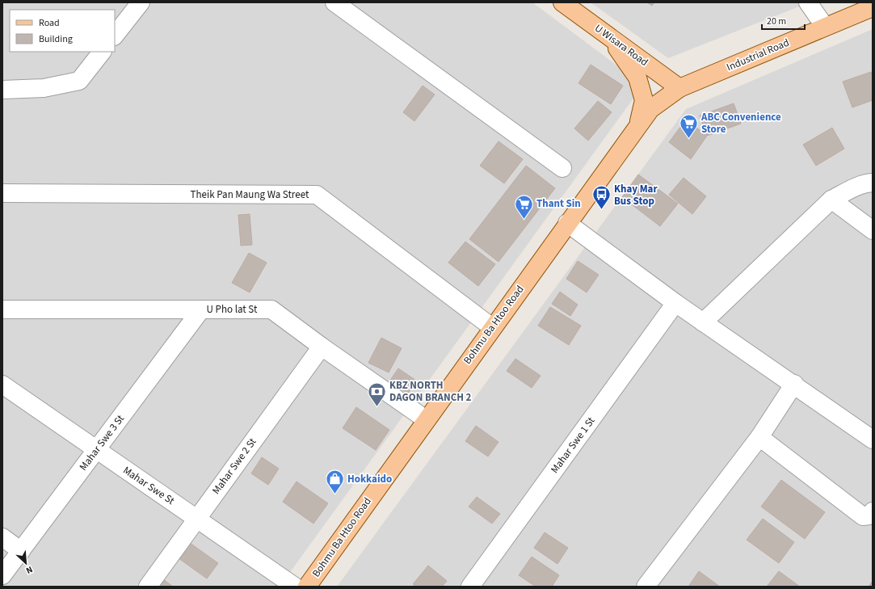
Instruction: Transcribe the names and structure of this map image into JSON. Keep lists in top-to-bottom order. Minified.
{"streets":{"main road":["U Wisara Road","Industrial Road","Bohmu Ba Htoo Road"],"street":["Theik Pan Maung Wa Street","U Pho lat St","Mahar Swe 3 St","Mahar Swe 1 St","Mahar Swe 2 St","Mahar Swe St"]},"crossings":[["U Wisara Road","Industrial Road"],["U Wisara Road","Bohmu Ba Htoo Road"],["Industrial Road","Bohmu Ba Htoo Road"],["Theik Pan Maung Wa Street","Bohmu Ba Htoo Road"],["U Pho lat St","Bohmu Ba Htoo Road"],["U Pho lat St","Mahar Swe 3 St"],["U Pho lat St","Mahar Swe 2 St"],["Mahar Swe 3 St","Mahar Swe St"],["Mahar Swe 2 St","Mahar Swe St"]],"places":{"supermarket":["ABC Convenience Store","Thant Sin"],"bus stop":["Khay Mar Bus Stop"],"bank":["KBZ NORTH DAGON BRANCH 2"],"shop":["Hokkaido"]},"legend":["Road","Building"],"scale_bar":"20 m","north":"bottom right"}
